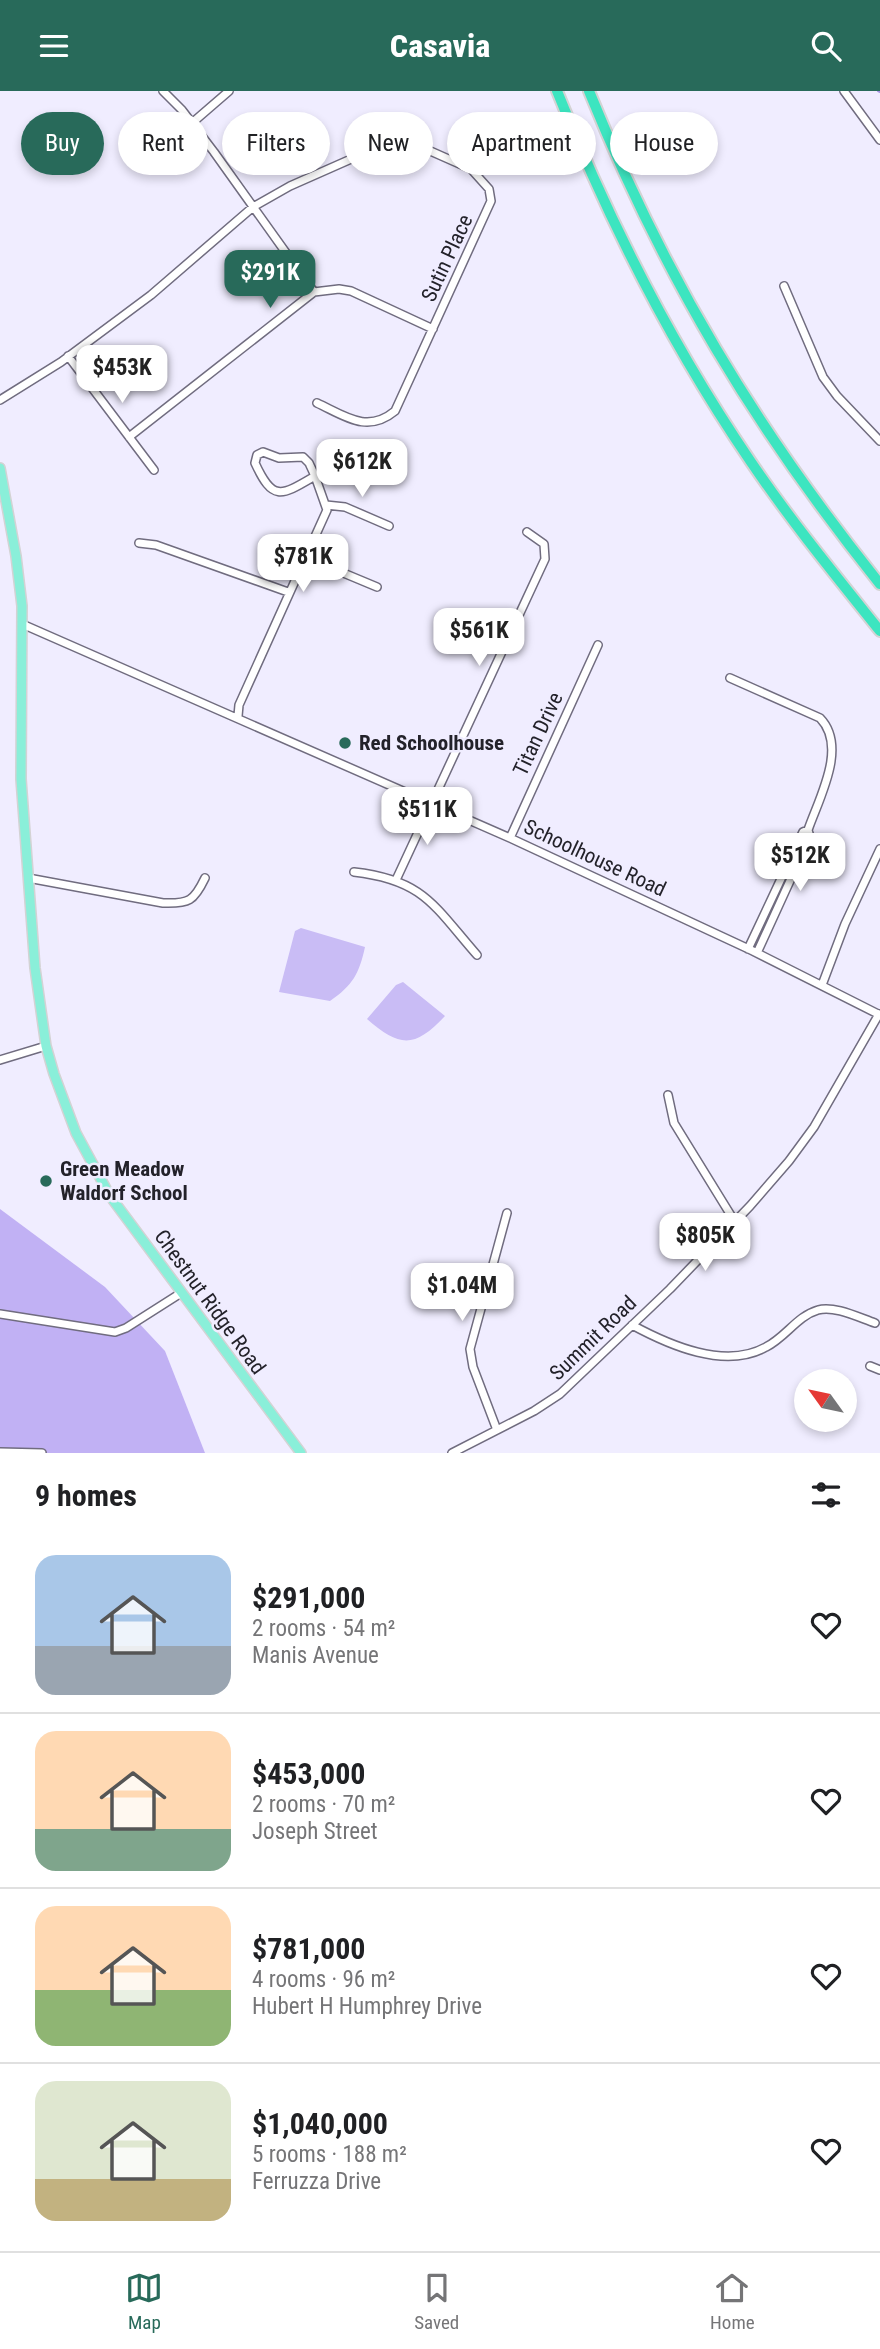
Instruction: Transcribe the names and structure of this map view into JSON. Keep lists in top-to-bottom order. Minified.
{"streets":{"main road":["Chestnut Ridge Road"],"street":["Sutin Place","Titan Drive","Schoolhouse Road","Summit Road"]},"crossings":[["Titan Drive","Schoolhouse Road"],["Schoolhouse Road","Chestnut Ridge Road"],["Schoolhouse Road","Summit Road"]],"places":["Red Schoolhouse","Green Meadow Waldorf School"],"north":"top left","page":{"header":"Casavia","chip":["Buy","Rent","Filters","New","Apartment","House"],"price":["$291K","$453K","$612K","$781K","$561K","$511K","$512K","$805K","$1.04M"],"heading":"9 homes","list":[{"name":"$291,000","note":"2 rooms · 54 m² · Manis Avenue"},{"name":"$453,000","note":"2 rooms · 70 m² · Joseph Street"},{"name":"$781,000","note":"4 rooms · 96 m² · Hubert H Humphrey Drive"},{"name":"$1,040,000","note":"5 rooms · 188 m² · Ferruzza Drive"}],"tabs":["Map","Saved","Home"]}}
